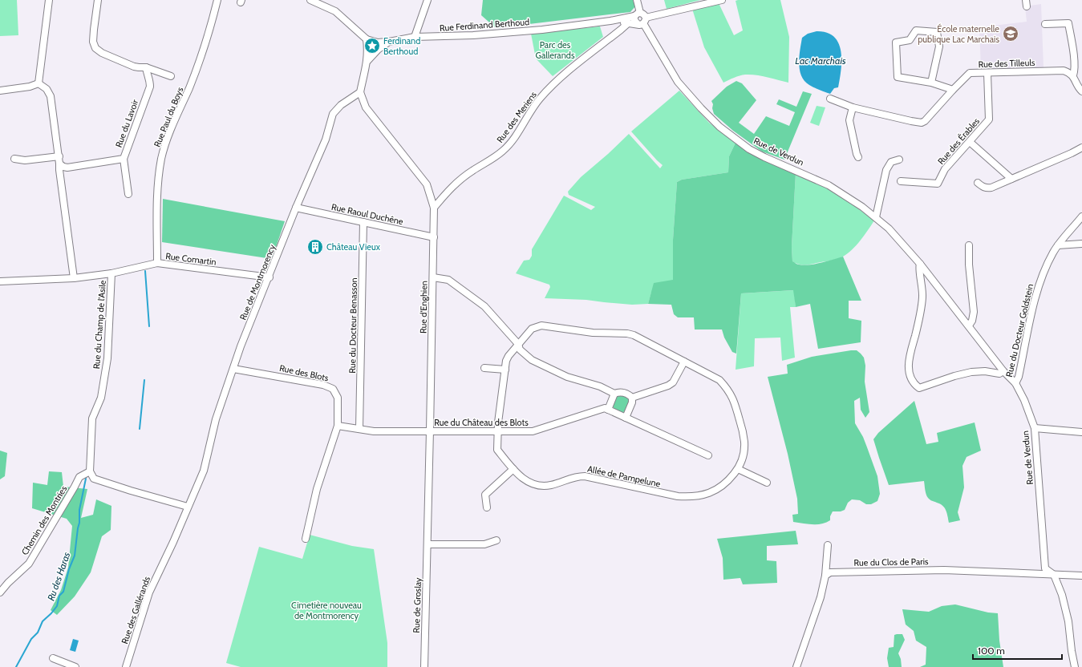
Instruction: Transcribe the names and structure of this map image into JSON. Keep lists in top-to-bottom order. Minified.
{"streets":{"street":["Rue Ferdinand Berthoud","Rue des Tilleuls","Rue Paul du Boys","Rue des Meriens","Rue du Lavoir","Rue des Érables","Rue de Verdun","Rue Raoul Duchêne","Rue Comartin","Rue de Montmorency","Rue d'Enghien","Rue du Champ de l'Asile","Rue du Docteur Benasson","Rue du Docteur Goldstein","Rue des Blots","Rue du Château des Blots","Allée de Pampelune","Chemin des Montries","Rue du Clos de Paris","Rue de Groslay","Rue des Gallérands"]},"crossings":[["Rue Ferdinand Berthoud","Rue des Meriens"],["Rue Ferdinand Berthoud","Rue de Verdun"],["Rue des Tilleuls","Rue des Érables"],["Rue Paul du Boys","Rue Comartin"],["Rue des Meriens","Rue d'Enghien"],["Rue de Verdun","Rue du Docteur Goldstein"],["Rue de Verdun","Rue du Clos de Paris"],["Rue Raoul Duchêne","Rue de Montmorency"],["Rue Raoul Duchêne","Rue d'Enghien"],["Rue Raoul Duchêne","Rue du Docteur Benasson"],["Rue Comartin","Rue de Montmorency"],["Rue Comartin","Rue du Champ de l'Asile"],["Rue de Montmorency","Rue d'Enghien"],["Rue de Montmorency","Rue des Blots"],["Rue de Montmorency","Rue des Gallérands"],["Rue d'Enghien","Rue du Château des Blots"],["Rue d'Enghien","Rue de Groslay"],["Rue du Champ de l'Asile","Chemin des Montries"],["Rue du Docteur Benasson","Rue du Château des Blots"],["Rue des Blots","Rue du Château des Blots"],["Rue du Château des Blots","Allée de Pampelune"]],"water":["Lac Marchais","Ru des Haras"],"parks":["Parc des Gallerands","Cimetière nouveau de Montmorency"],"places":{"school or university":["École maternelle publique Lac Marchais"],"place":["Ferdinand Berthoud"],"building":["Château Vieux"]},"scale_bar":"100 m"}
